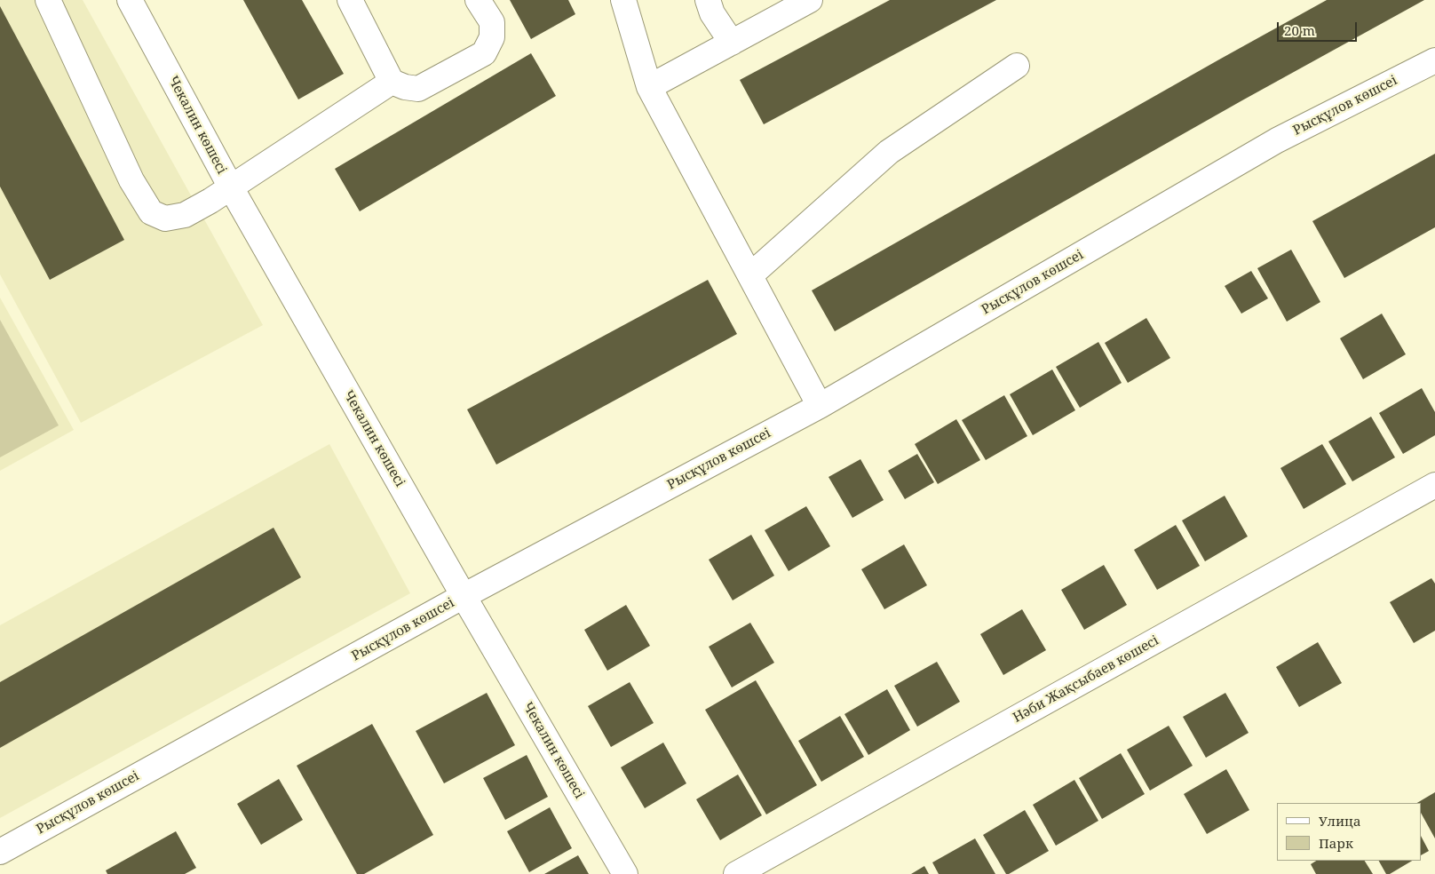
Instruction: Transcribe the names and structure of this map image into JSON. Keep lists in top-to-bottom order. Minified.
{"streets":{"street":["Рысқұлов көшсеі","Чекалин көшесі","Нәби Жақсыбаев көшесі"]},"crossings":[["Рысқұлов көшсеі","Чекалин көшесі"]],"legend":["Улица","Парк"],"scale_bar":"20 m"}
